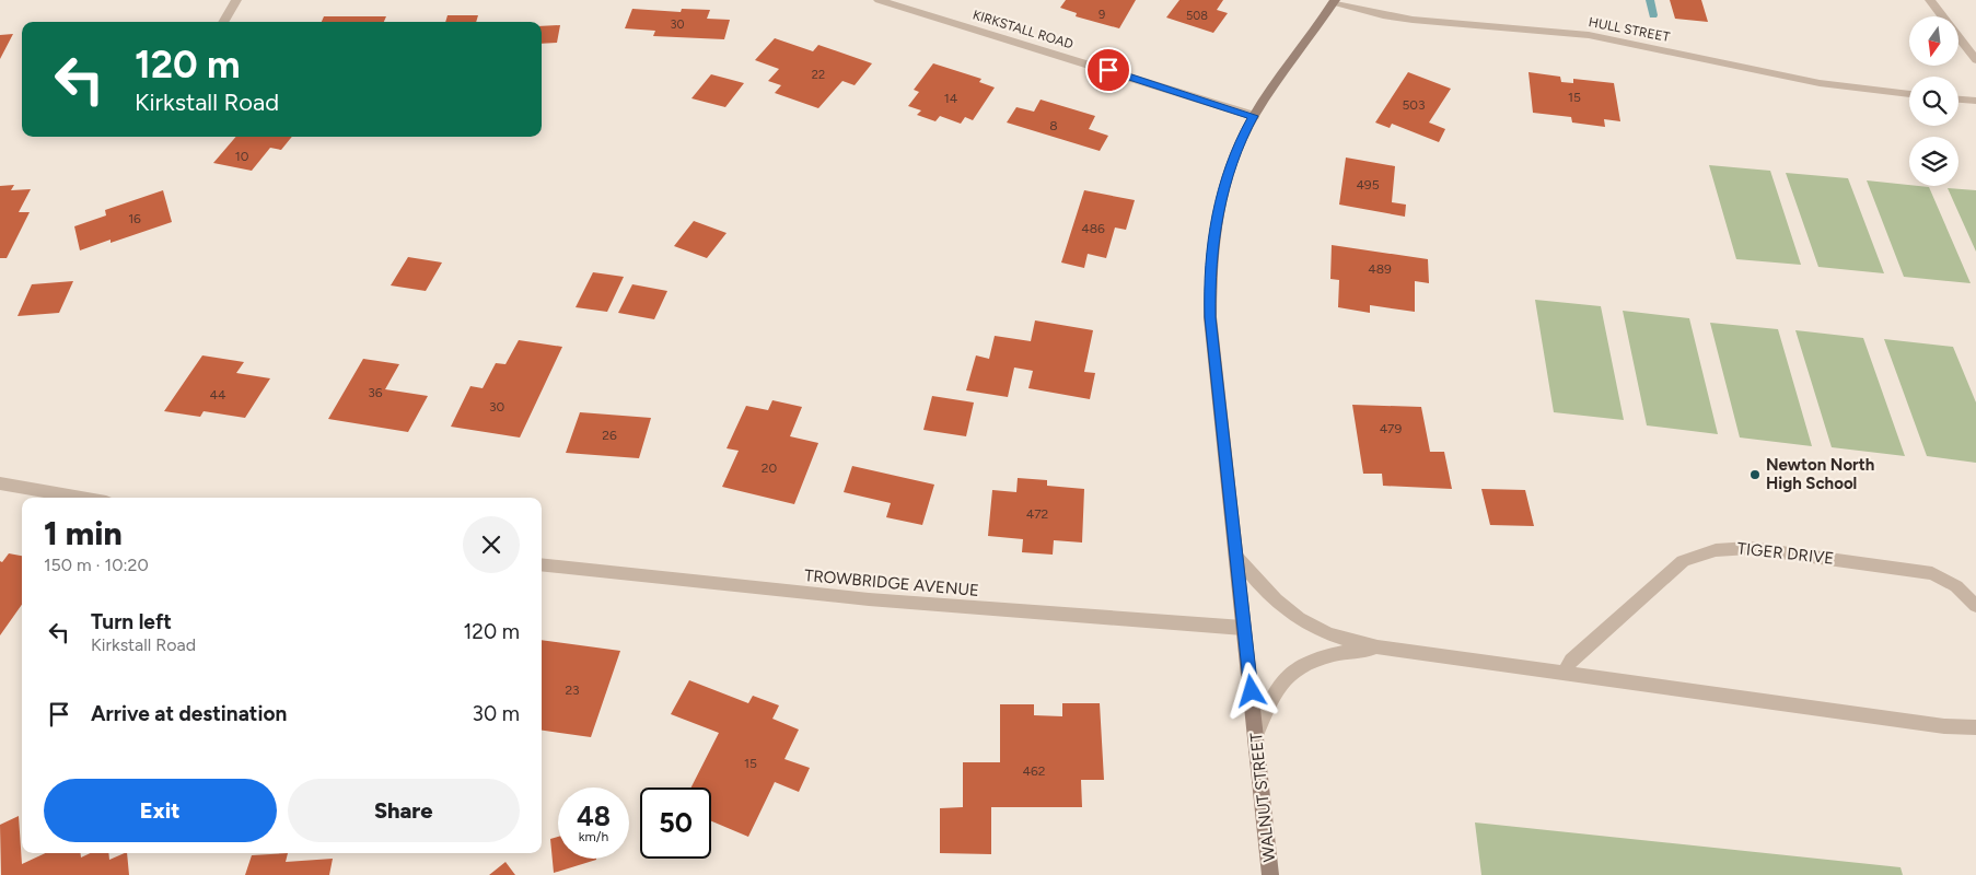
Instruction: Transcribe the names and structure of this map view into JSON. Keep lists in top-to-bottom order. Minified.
{"streets":{"main road":["WALNUT STREET"],"street":["KIRKSTALL ROAD","HULL STREET","TIGER DRIVE","TROWBRIDGE AVENUE"]},"crossings":[["KIRKSTALL ROAD","WALNUT STREET"],["HULL STREET","WALNUT STREET"],["TROWBRIDGE AVENUE","WALNUT STREET"]],"places":["Newton North High School"],"house_numbers":["9","508","30","22","15","14","503","8","10","495","16","486","489","36","44","30","479","26","20","472","23","15","462"],"north":"bottom","page":{"turn":["120 m","Kirkstall Road"],"heading":["1 min","150 m · 10:20"],"list":[{"name":"Turn left","note":"Kirkstall Road","value":"120 m"},{"name":"Arrive at destination","value":"30 m"}],"buttons":["Exit","Share"],"speed":"48 km/h","limit":"50"}}
